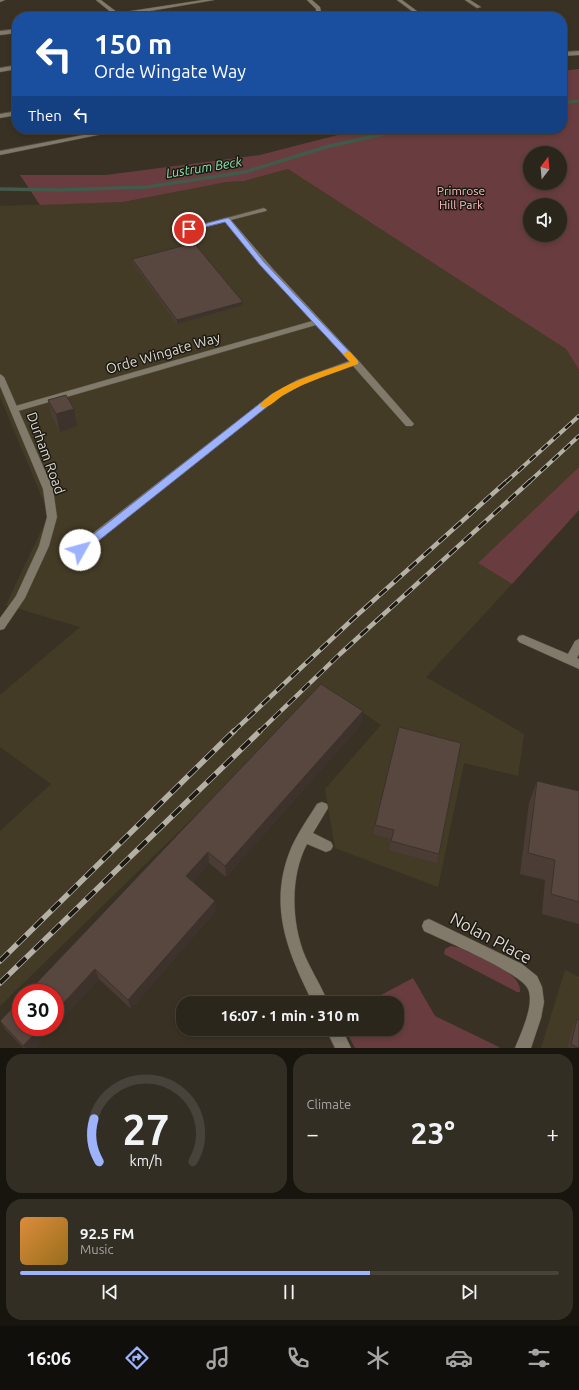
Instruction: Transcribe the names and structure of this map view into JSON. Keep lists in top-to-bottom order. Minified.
{"streets":{"street":["Orde Wingate Way","Durham Road","Nolan Place"]},"crossings":[["Orde Wingate Way","Durham Road"]],"water":["Lustrum Beck"],"parks":["Primrose Hill Park"],"north":"top","page":{"turn":["150 m","Orde Wingate Way"],"then":"Then","limit":"30","trip":"16:07 · 1 min · 310 m","tile":"Climate","heat":["−","23°","+"],"song":["92.5 FM","Music"],"tabs":"16:06","gauge":["27","km/h"]}}
